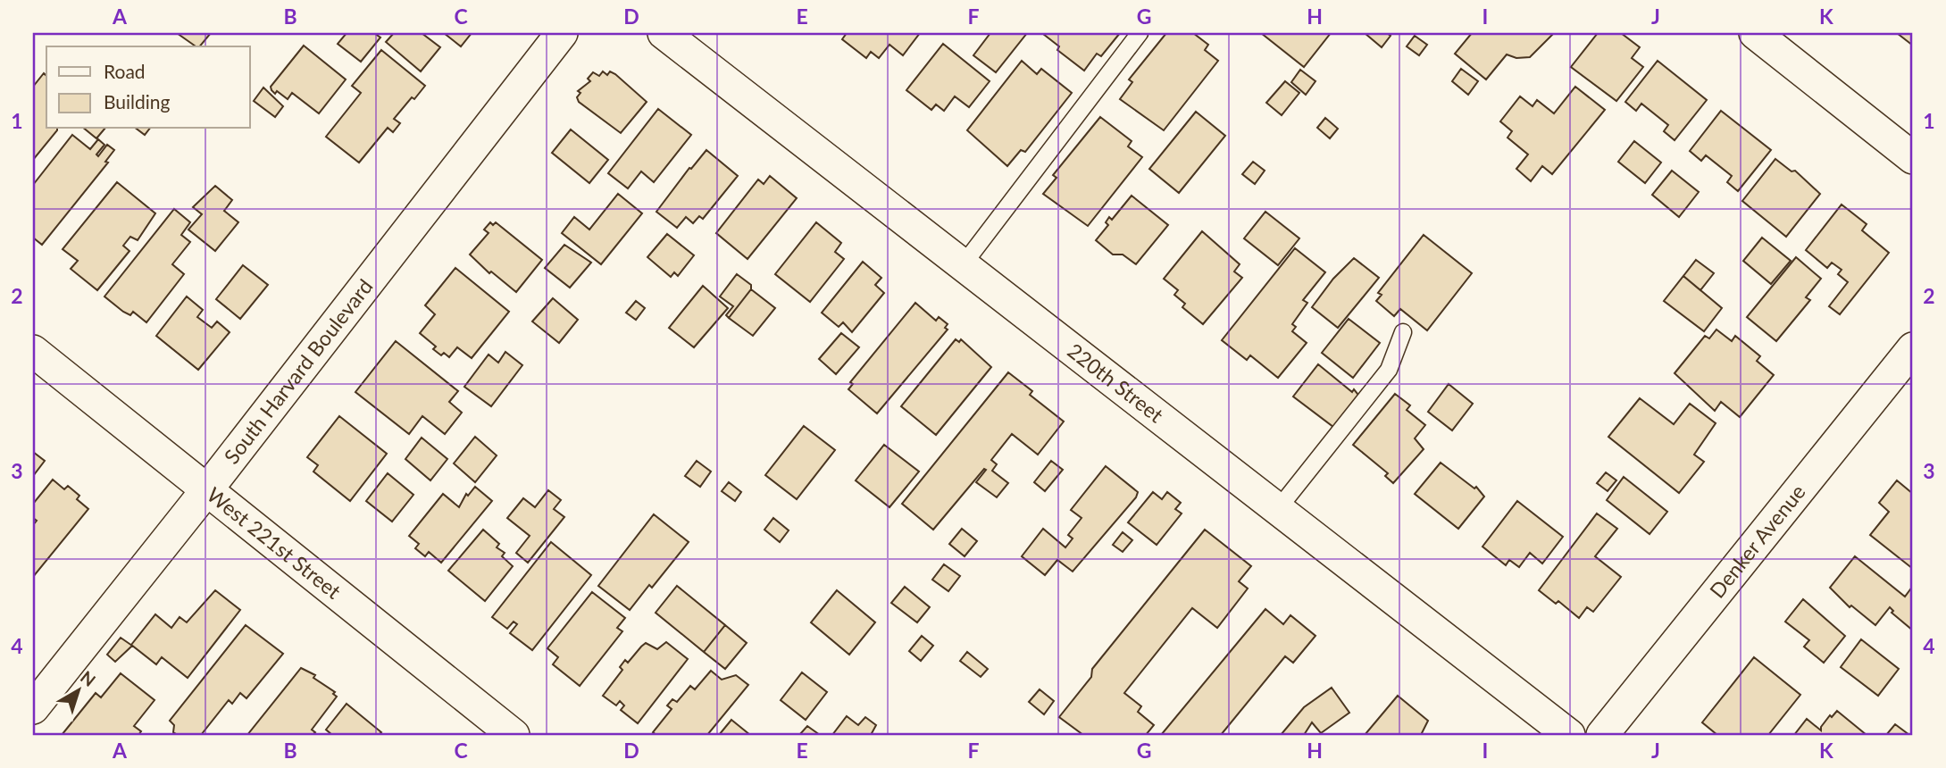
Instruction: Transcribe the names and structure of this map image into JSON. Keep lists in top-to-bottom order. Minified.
{"streets":{"street":["South Harvard Boulevard","220th Street","West 221st Street","Denker Avenue"]},"crossings":[["South Harvard Boulevard","West 221st Street"]],"legend":["Road","Building"],"north":"top right","grid":{"columns":["A","B","C","D","E","F","G","H","I","J","K"],"rows":["1","2","3","4"]}}
